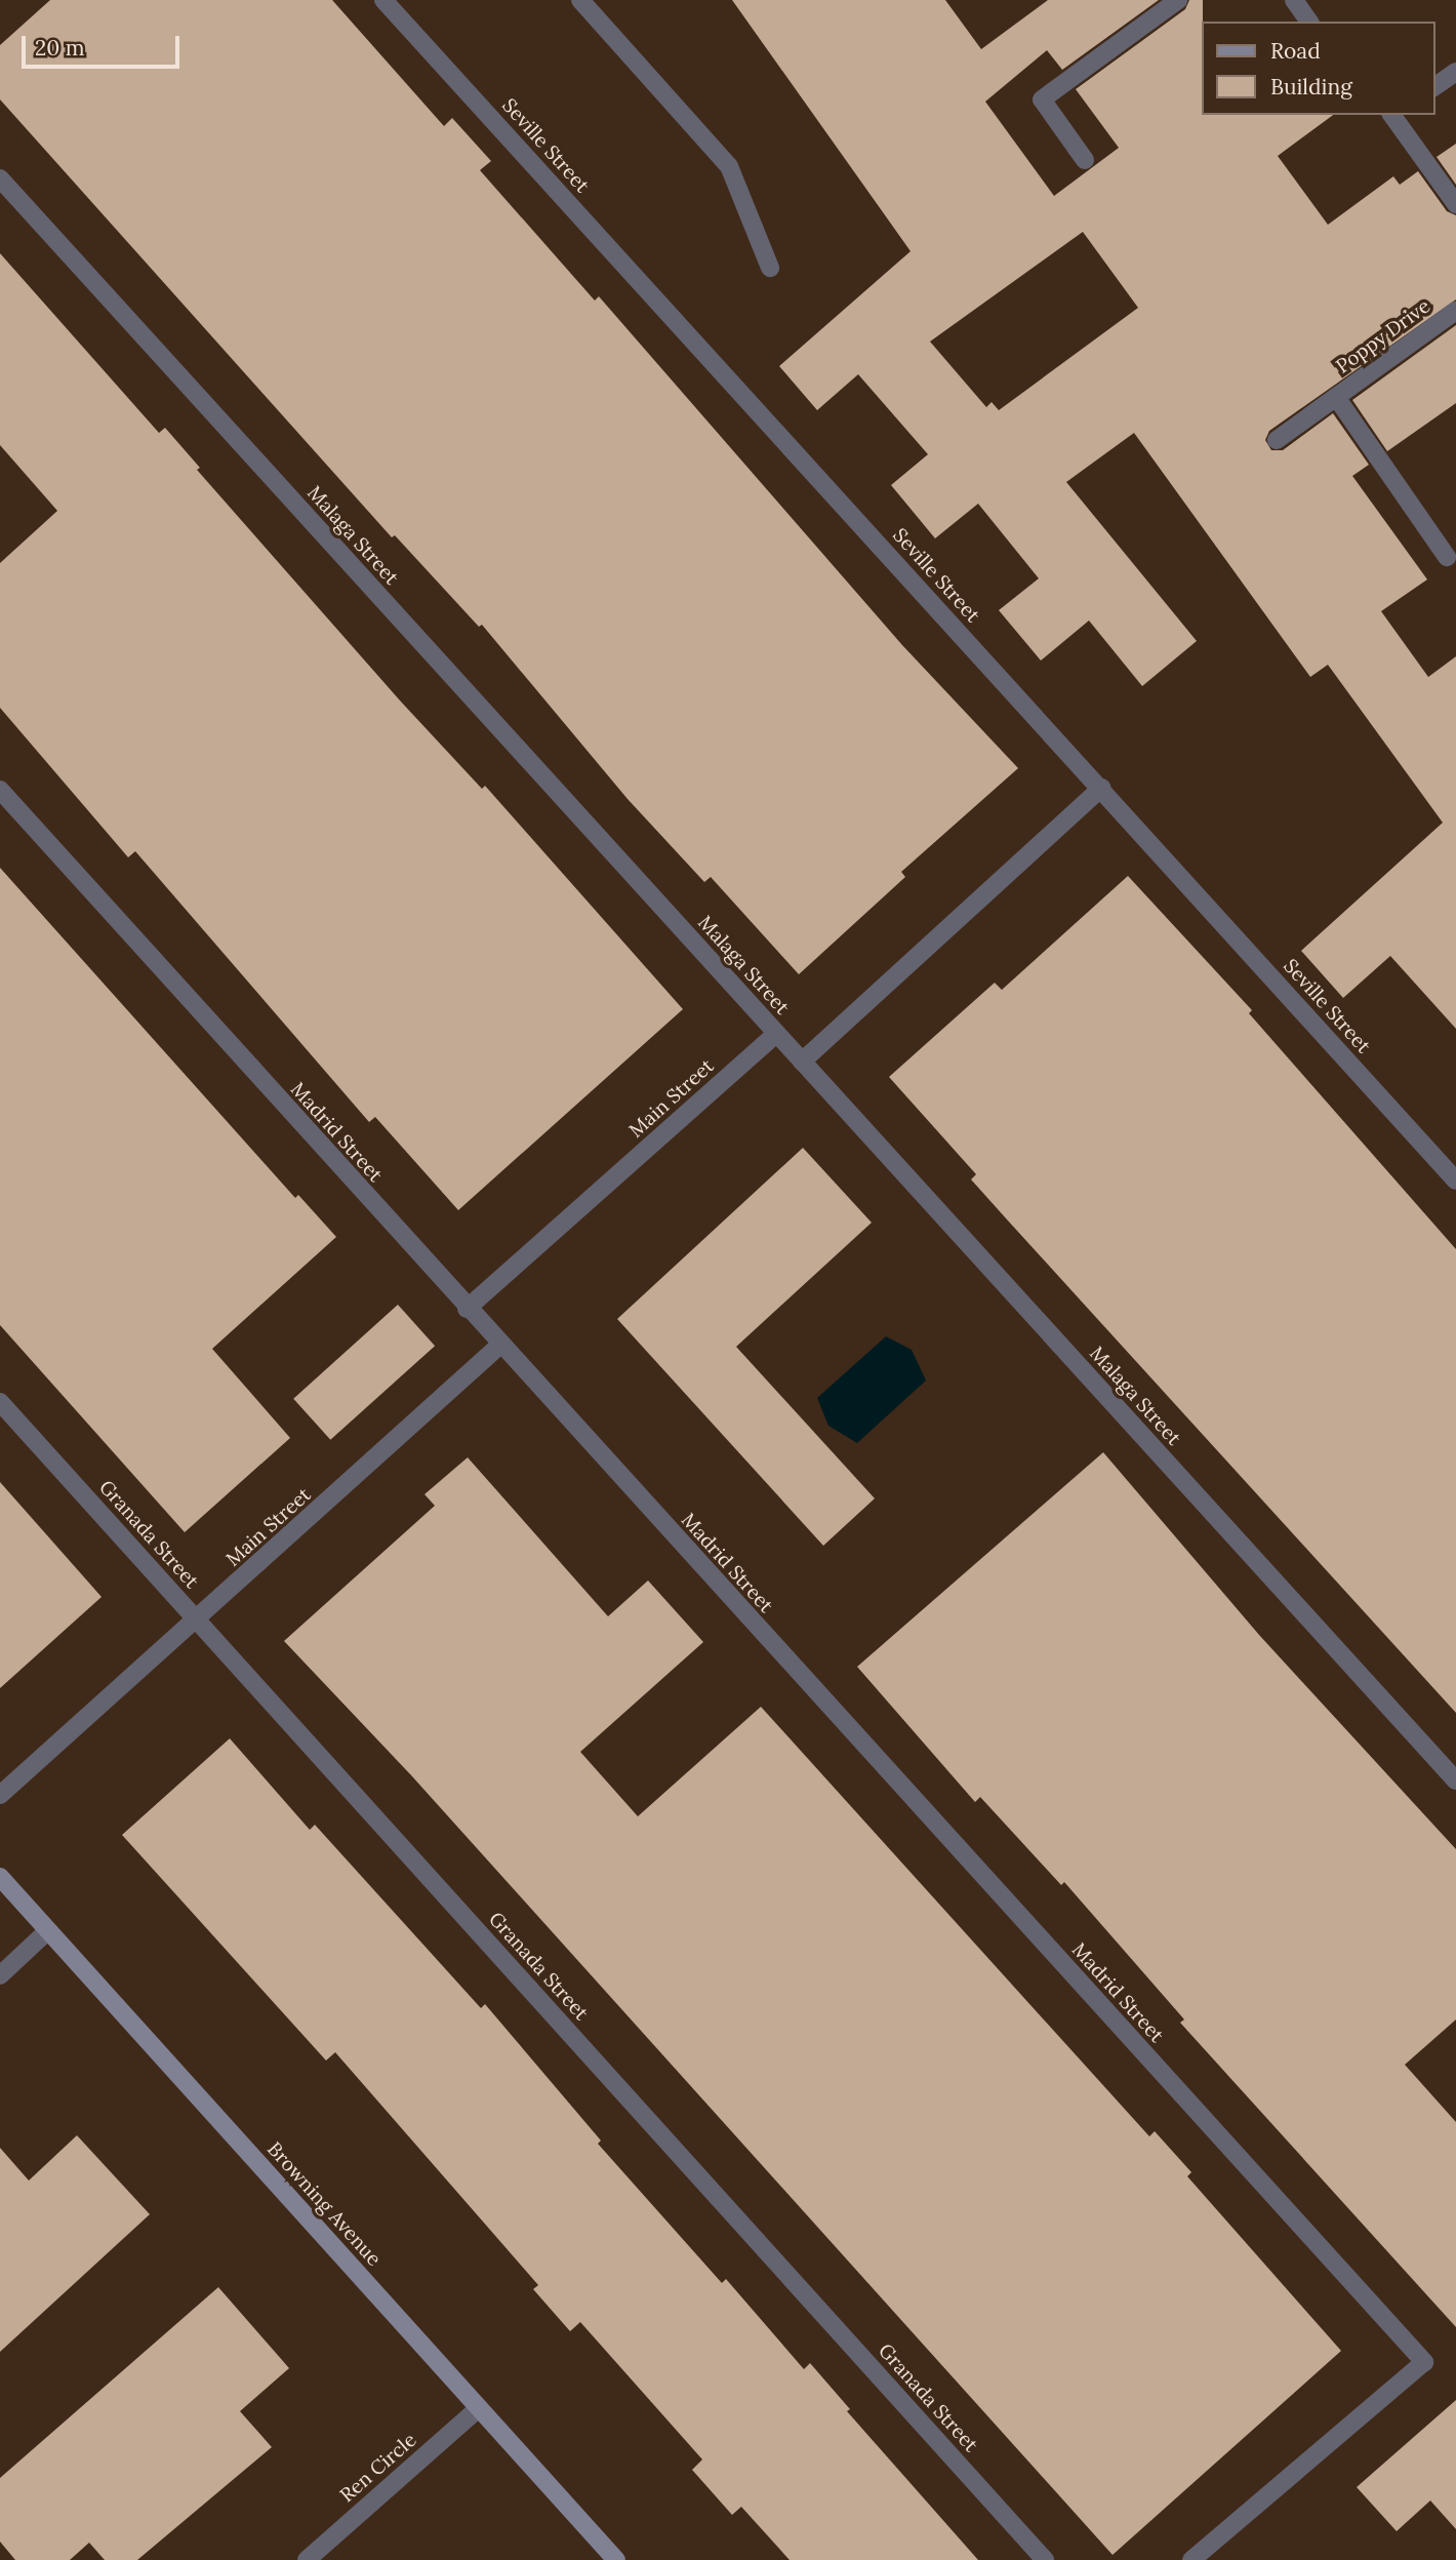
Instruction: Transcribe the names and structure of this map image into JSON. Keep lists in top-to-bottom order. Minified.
{"streets":{"street":["Seville Street","Poppy Drive","Malaga Street","Main Street","Madrid Street","Granada Street","Browning Avenue","Ren Circle"]},"crossings":[["Malaga Street","Main Street"],["Main Street","Madrid Street"],["Main Street","Granada Street"],["Browning Avenue","Ren Circle"]],"legend":["Road","Building"],"scale_bar":"20 m"}
